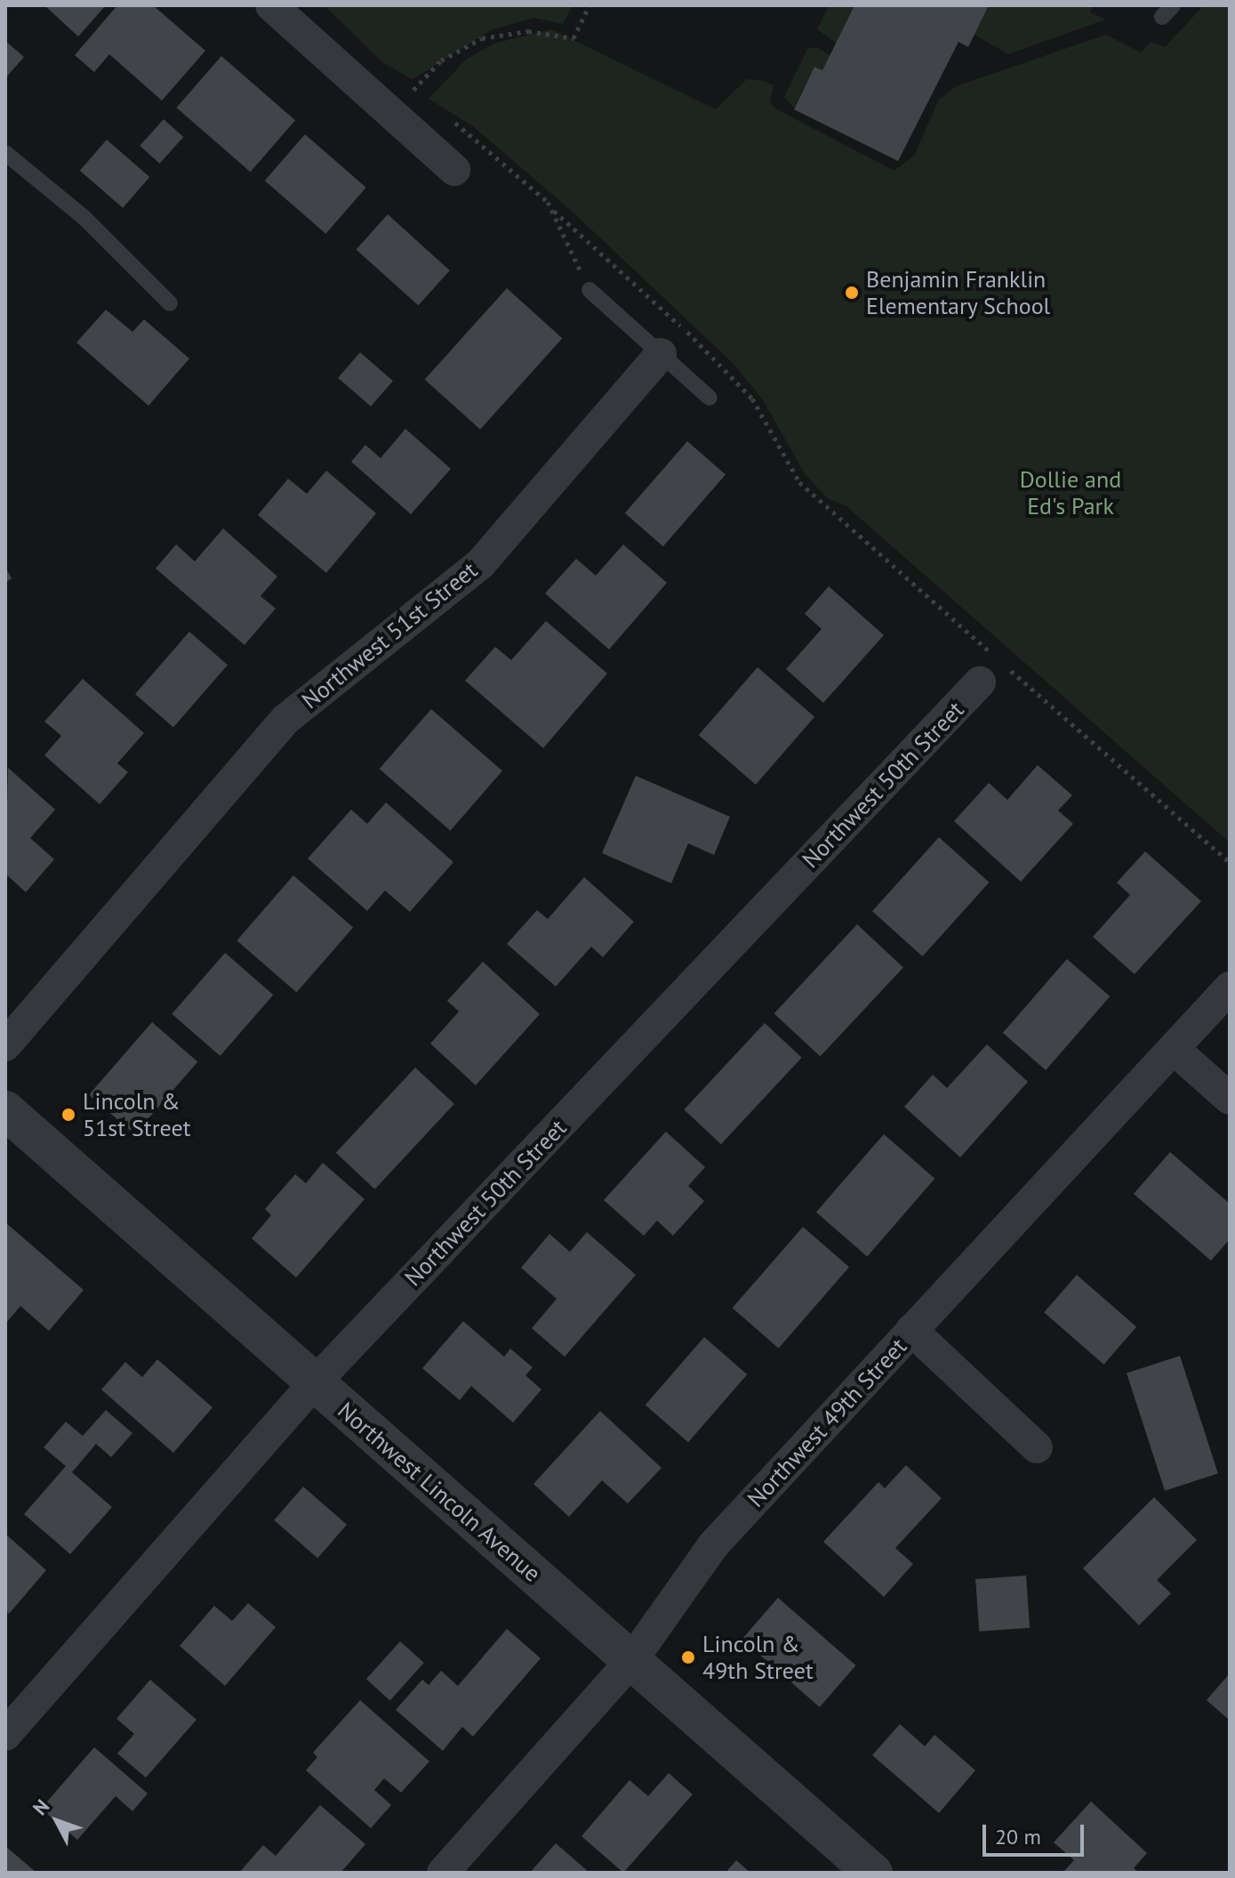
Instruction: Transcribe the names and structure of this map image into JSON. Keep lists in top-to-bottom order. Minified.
{"streets":{"street":["Northwest 51st Street","Northwest 50th Street","Northwest 49th Street","Northwest Lincoln Avenue"]},"crossings":[["Northwest 50th Street","Northwest Lincoln Avenue"],["Northwest 49th Street","Northwest Lincoln Avenue"]],"parks":["Dollie and Ed's Park"],"places":["Benjamin Franklin Elementary School","Lincoln & 51st Street","Lincoln & 49th Street"],"scale_bar":"20 m","north":"top left"}
